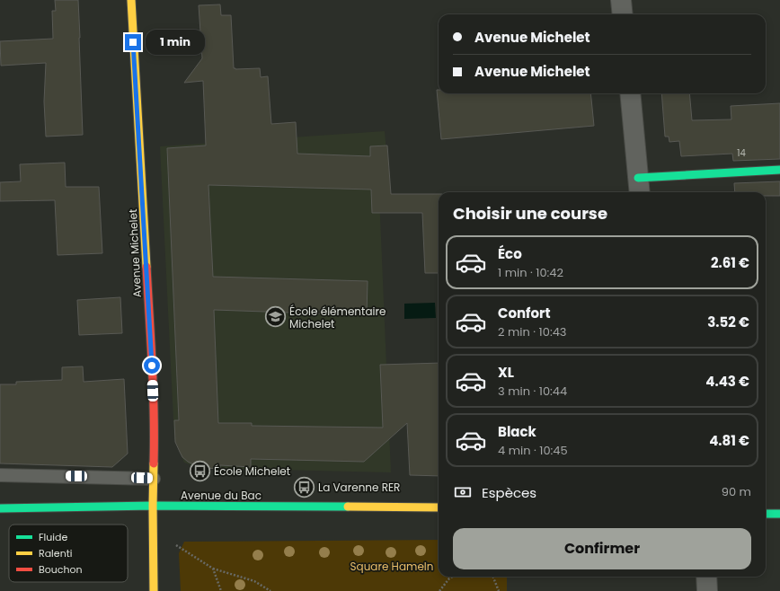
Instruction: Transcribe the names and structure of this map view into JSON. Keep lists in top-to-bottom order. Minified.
{"streets":{"street":["Avenue Michelet","Avenue du Bac"]},"crossings":[["Avenue Michelet","Avenue du Bac"]],"parks":["Square Hameln"],"places":{"school or university":["École élémentaire Michelet"],"bus stop":["École Michelet","La Varenne RER"]},"house_numbers":["14"],"legend":["Fluide","Ralenti","Bouchon"],"page":{"banner":["Avenue Michelet","Avenue Michelet"],"bubble":"1 min","heading":"Choisir une course","list":[{"name":"Éco","note":"1 min · 10:42","value":"2.61 €"},{"name":"Confort","note":"2 min · 10:43","value":"3.52 €"},{"name":"XL","note":"3 min · 10:44","value":"4.43 €"},{"name":"Black","note":"4 min · 10:45","value":"4.81 €"}],"pay":["Espèces","90 m"],"buttons":"Confirmer"}}
